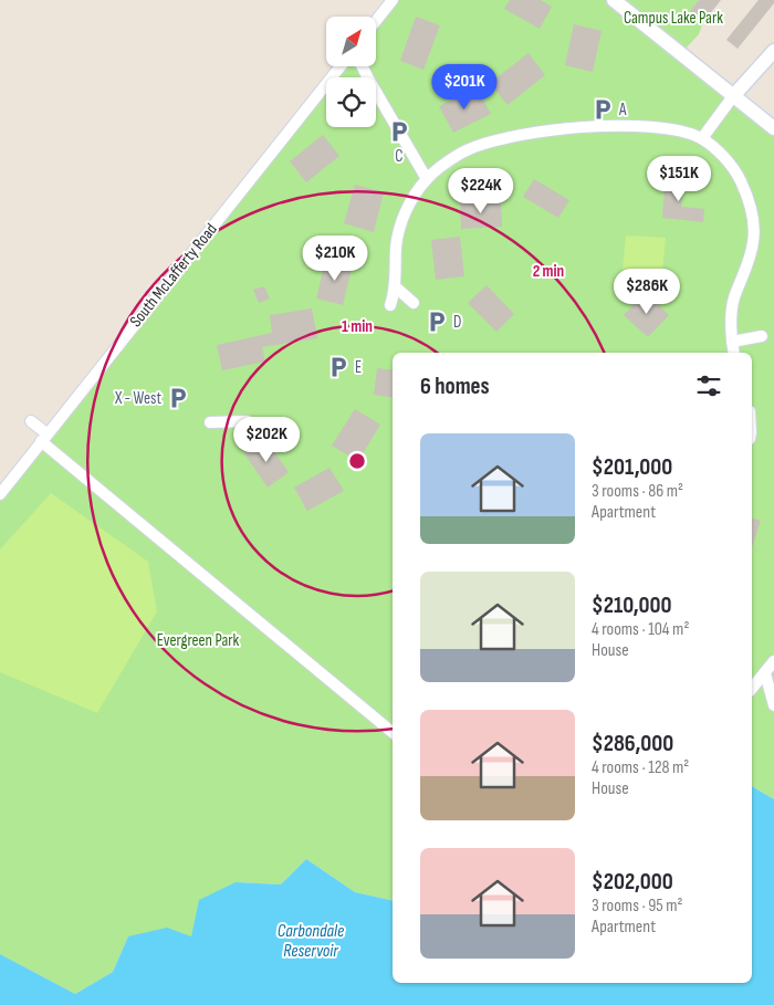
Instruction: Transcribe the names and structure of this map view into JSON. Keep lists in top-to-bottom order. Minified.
{"streets":{"street":["South McLafferty Road"]},"water":["Carbondale Reservoir"],"parks":["Campus Lake Park","Evergreen Park"],"places":{"parking":["A","C","D","E","X - West"]},"north":"top right","page":{"price":["$201K","$151K","$224K","$210K","$286K","$202K"],"heading":"6 homes","list":[{"name":"$201,000","note":"3 rooms · 86 m² · Apartment"},{"name":"$210,000","note":"4 rooms · 104 m² · House"},{"name":"$286,000","note":"4 rooms · 128 m² · House"},{"name":"$202,000","note":"3 rooms · 95 m² · Apartment"}]},"rings":["2 min","1 min"]}
